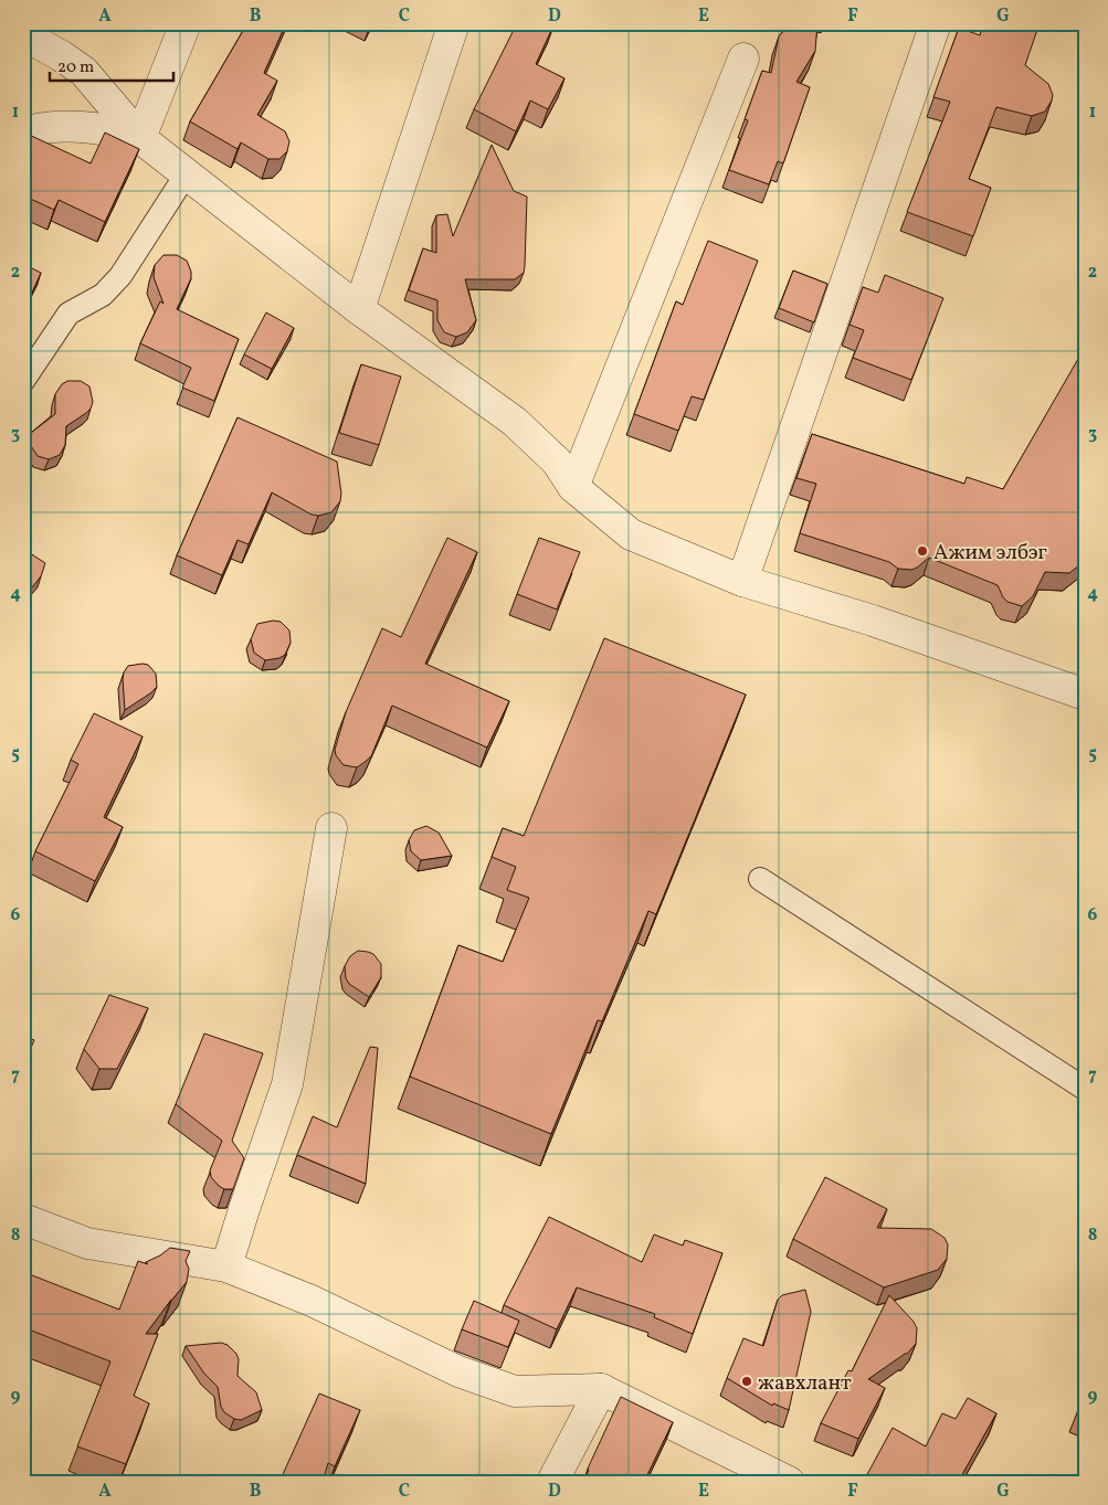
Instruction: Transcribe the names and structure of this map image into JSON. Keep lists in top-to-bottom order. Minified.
{"places":["Ажим элбэг","жавхлант"],"scale_bar":"20 m","grid":{"columns":["A","B","C","D","E","F","G"],"rows":["1","2","3","4","5","6","7","8","9"]}}
